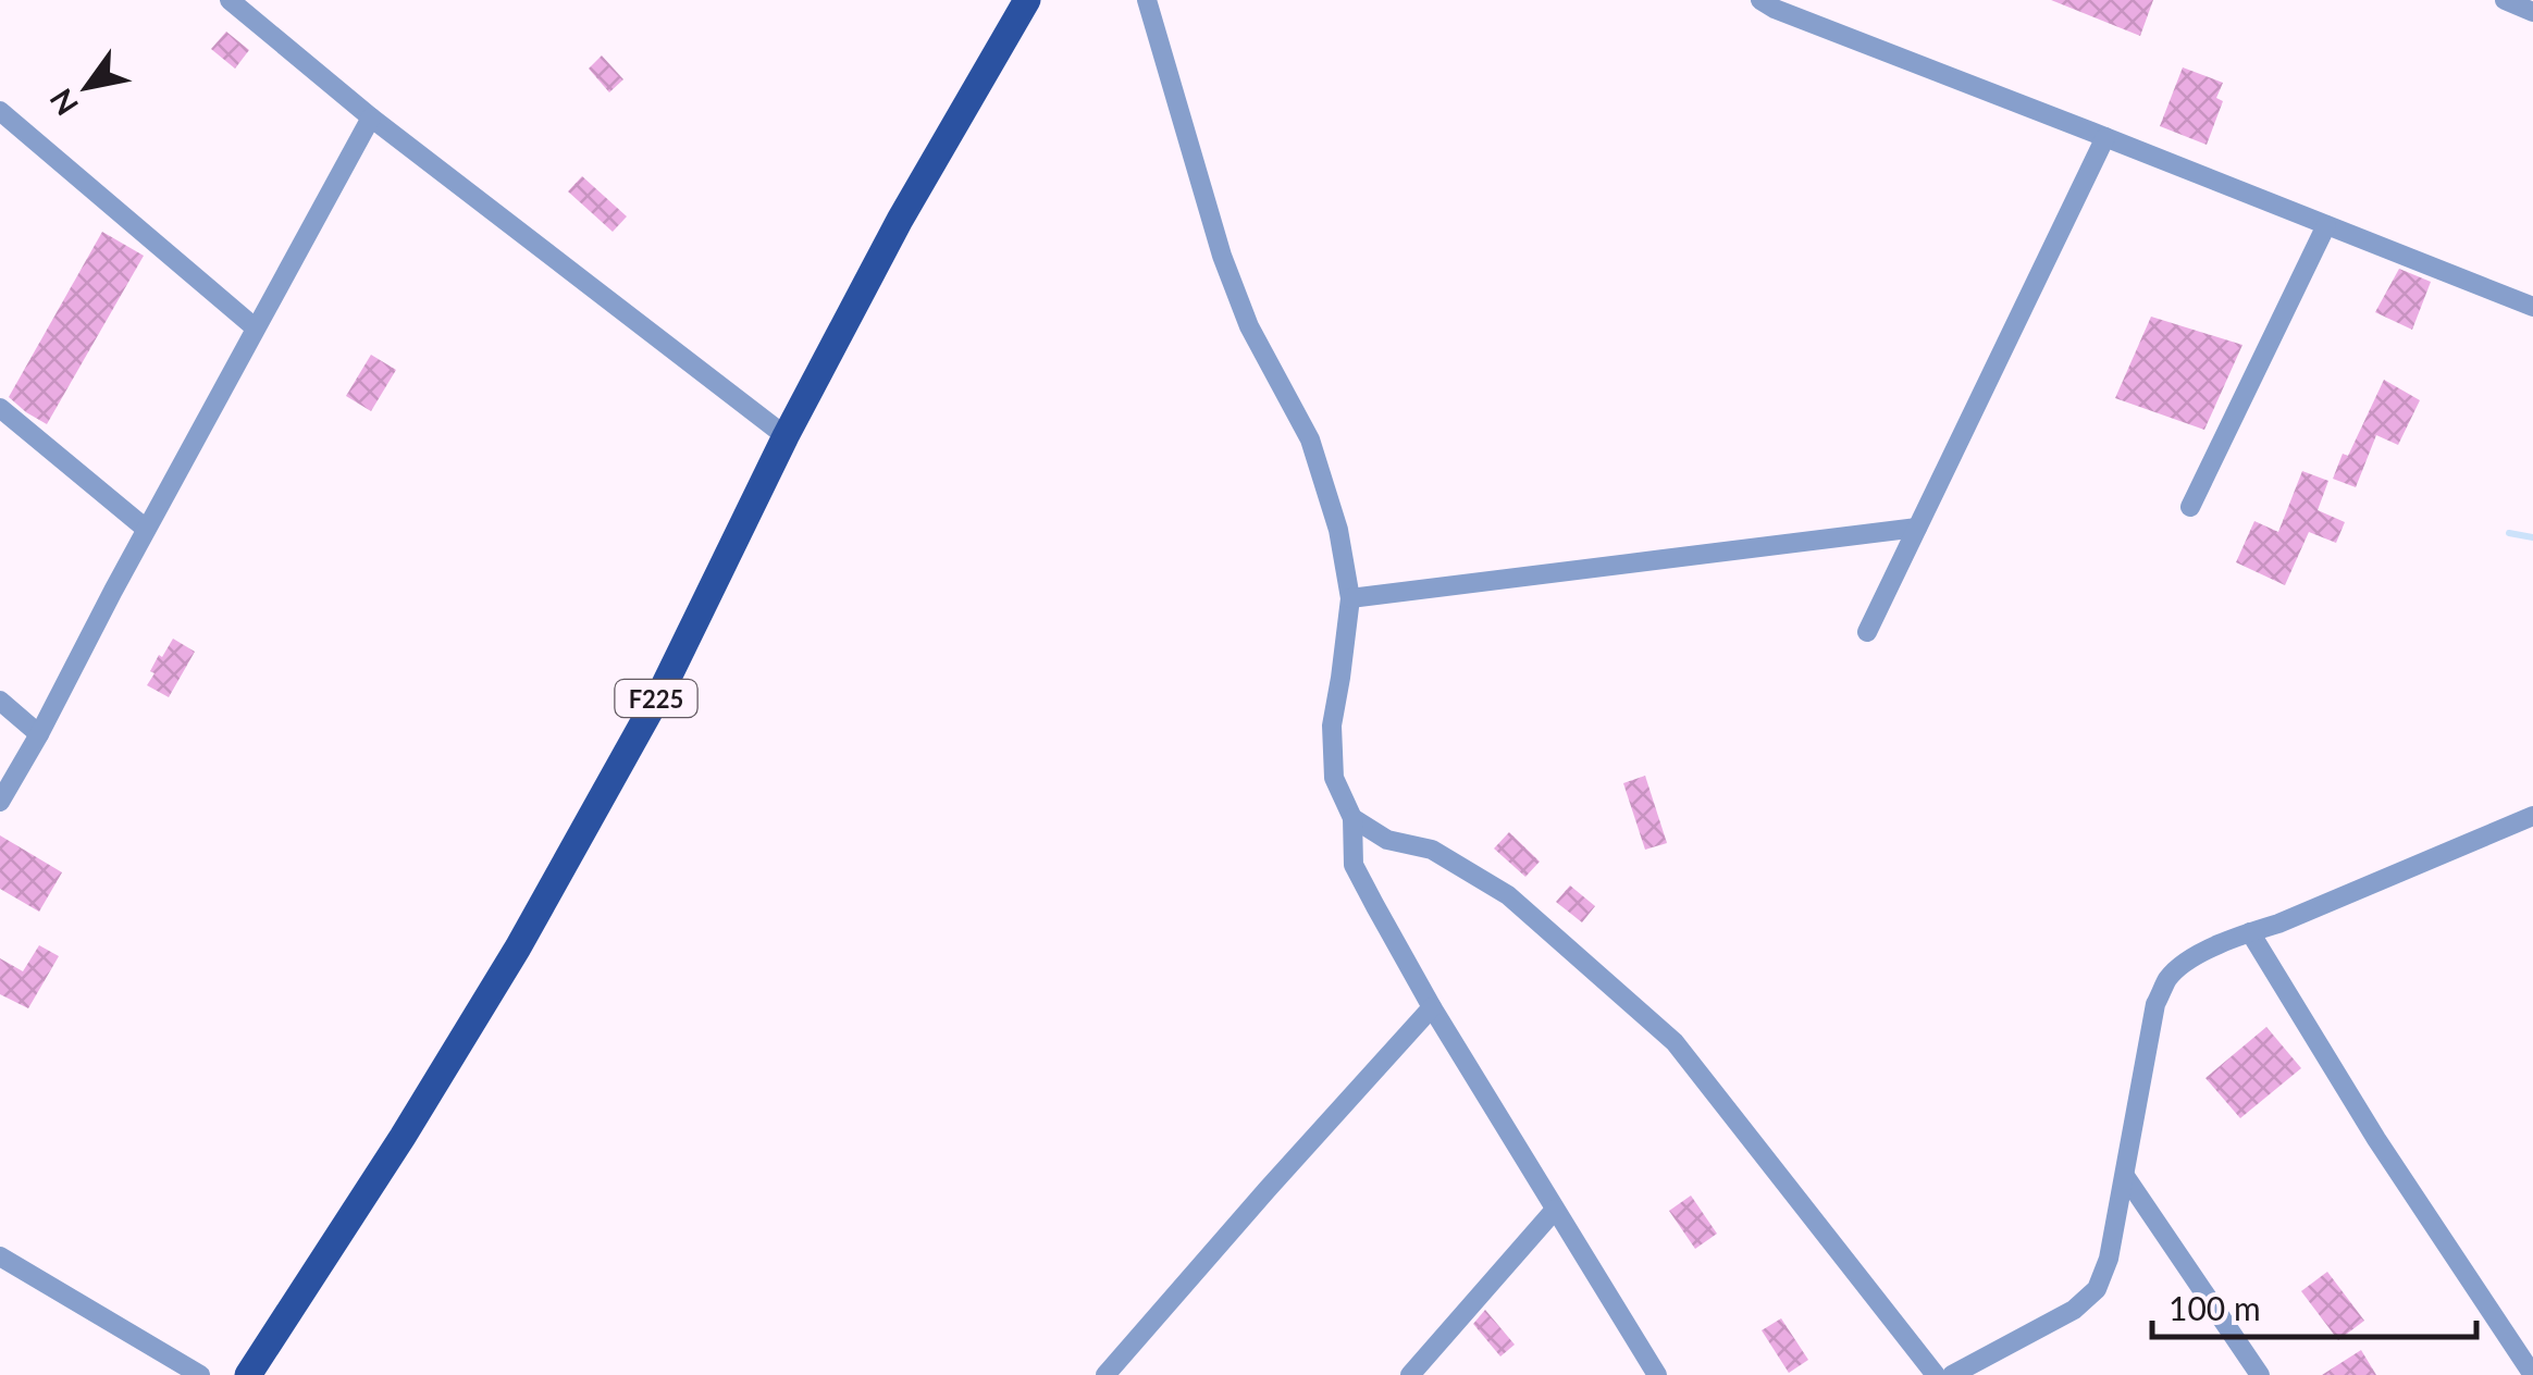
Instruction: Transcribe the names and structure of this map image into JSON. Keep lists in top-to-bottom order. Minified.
{"streets":{"main road":["F225"]},"scale_bar":"100 m","north":"bottom left"}
